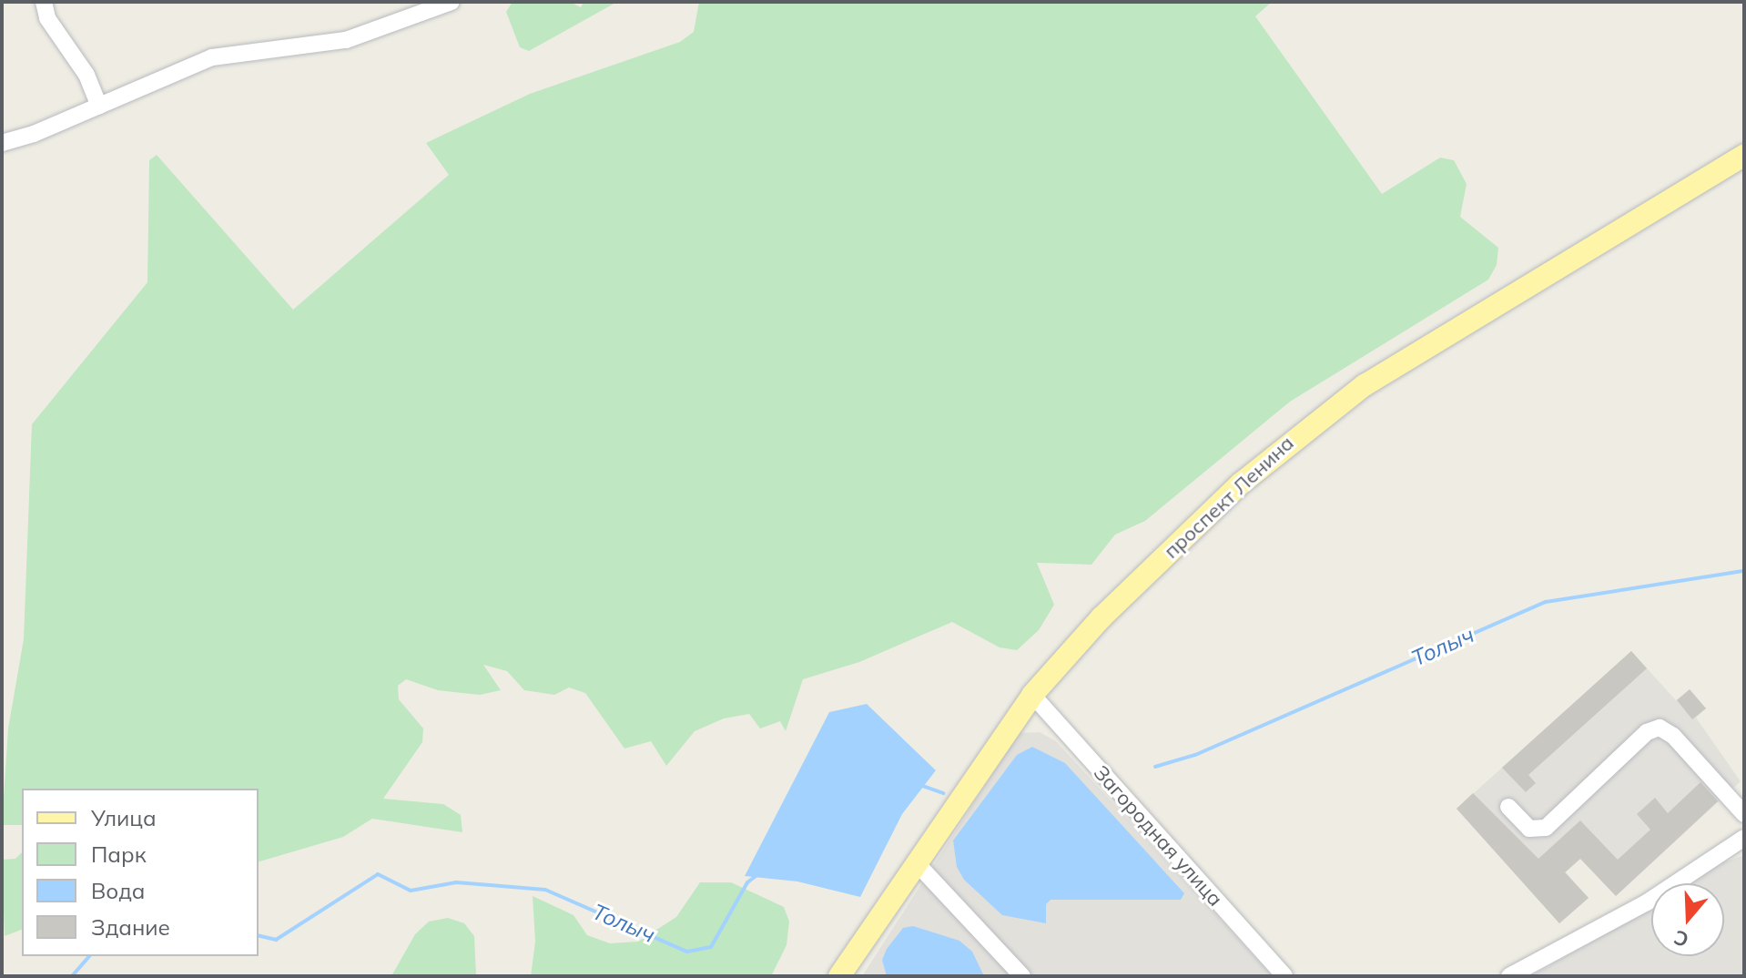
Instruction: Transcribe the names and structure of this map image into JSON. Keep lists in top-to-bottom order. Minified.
{"streets":{"main road":["проспект Ленина"],"street":["Загородная улица"]},"crossings":[["проспект Ленина","Загородная улица"]],"water":["Толыч"],"legend":["Улица","Парк","Вода","Здание"],"north":"bottom"}
